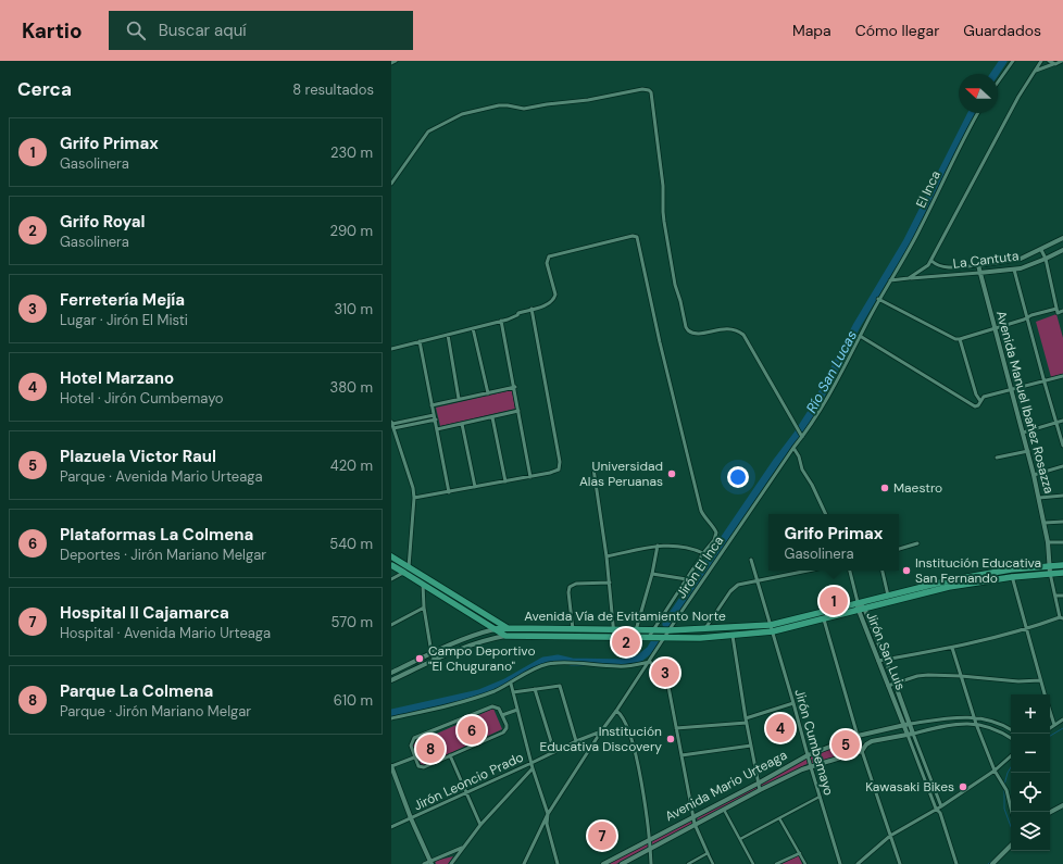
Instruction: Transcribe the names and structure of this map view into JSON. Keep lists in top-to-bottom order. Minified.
{"streets":{"highway":["Avenida Vía de Evitamiento Norte"],"street":["El Inca","La Cantuta","Avenida Manuel Ibañez Rosazza","Jirón El Inca","Jirón San Luis","Jirón Cumbemayo","Jirón Leoncio Prado","Avenida Mario Urteaga"]},"crossings":[["El Inca","La Cantuta"],["El Inca","Jirón El Inca"],["La Cantuta","Avenida Manuel Ibañez Rosazza"],["La Cantuta","Jirón El Inca"],["Jirón El Inca","Avenida Vía de Evitamiento Norte"],["Jirón El Inca","Jirón Leoncio Prado"],["Avenida Vía de Evitamiento Norte","Jirón Cumbemayo"],["Jirón San Luis","Avenida Mario Urteaga"],["Jirón Cumbemayo","Avenida Mario Urteaga"]],"water":["Río San Lucas"],"places":["Universidad Alas Peruanas","Maestro","Institución Educativa San Fernando","Campo Deportivo \"El Chugurano\"","Institución Educativa Discovery","Kawasaki Bikes"],"north":"left","page":{"header":"Kartio","search":"Buscar aquí","nav":["Mapa","Cómo llegar","Guardados"],"heading":["Cerca","8 resultados"],"list":[{"mark":"1","name":"Grifo Primax","note":"Gasolinera","value":"230 m"},{"mark":"2","name":"Grifo Royal","note":"Gasolinera","value":"290 m"},{"mark":"3","name":"Ferretería Mejía","note":"Lugar · Jirón El Misti","value":"310 m"},{"mark":"4","name":"Hotel Marzano","note":"Hotel · Jirón Cumbemayo","value":"380 m"},{"mark":"5","name":"Plazuela Victor Raul","note":"Parque · Avenida Mario Urteaga","value":"420 m"},{"mark":"6","name":"Plataformas La Colmena","note":"Deportes · Jirón Mariano Melgar","value":"540 m"},{"mark":"7","name":"Hospital II Cajamarca","note":"Hospital · Avenida Mario Urteaga","value":"570 m"},{"mark":"8","name":"Parque La Colmena","note":"Parque · Jirón Mariano Melgar","value":"610 m"}],"popup":["Grifo Primax","Gasolinera"],"pins":["1","2","3","4","6","5","8","7"],"map_buttons":["+","−"]}}
